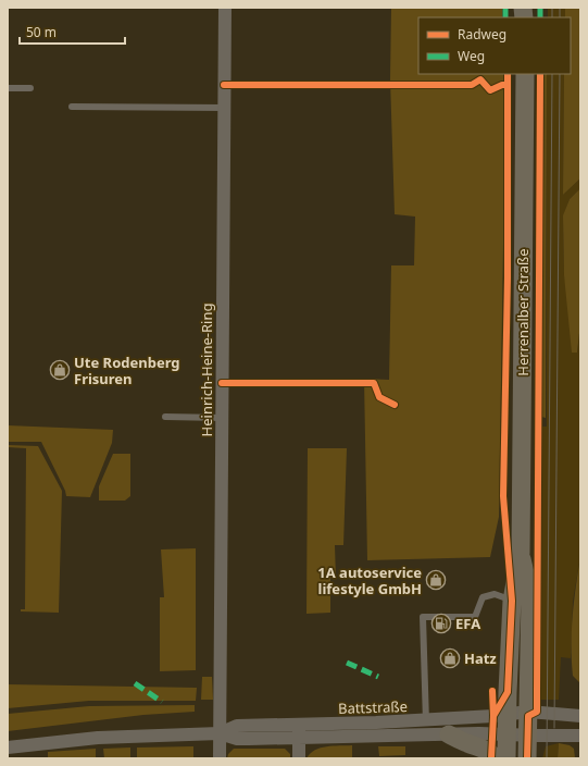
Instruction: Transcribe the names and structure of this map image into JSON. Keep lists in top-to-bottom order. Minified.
{"streets":{"main road":["Herrenalber Straße"],"street":["Heinrich-Heine-Ring","Battstraße"]},"crossings":[["Herrenalber Straße","Battstraße"],["Heinrich-Heine-Ring","Battstraße"]],"places":{"shop":["Ute Rodenberg Frisuren","1A autoservice lifestyle GmbH","Hatz"],"fuel station":["EFA"]},"legend":["Radweg","Weg"],"scale_bar":"50 m"}
